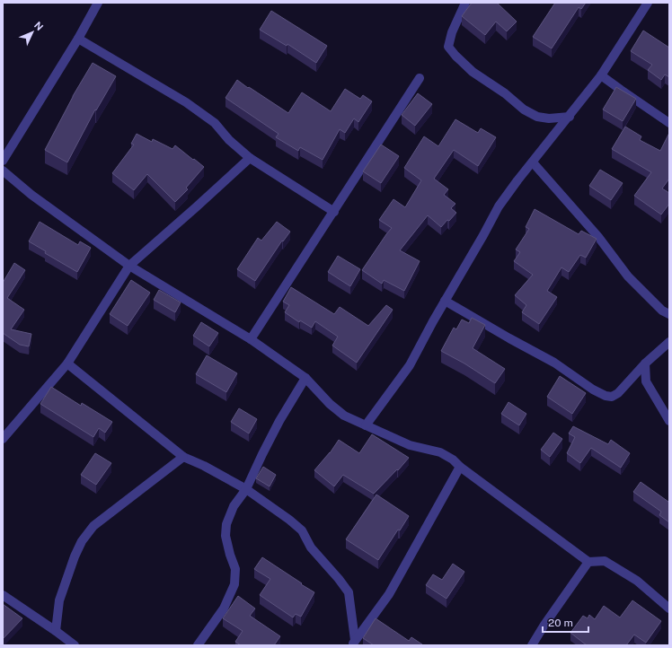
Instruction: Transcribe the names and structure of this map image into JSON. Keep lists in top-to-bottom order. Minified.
{"scale_bar":"20 m","north":"top right"}
